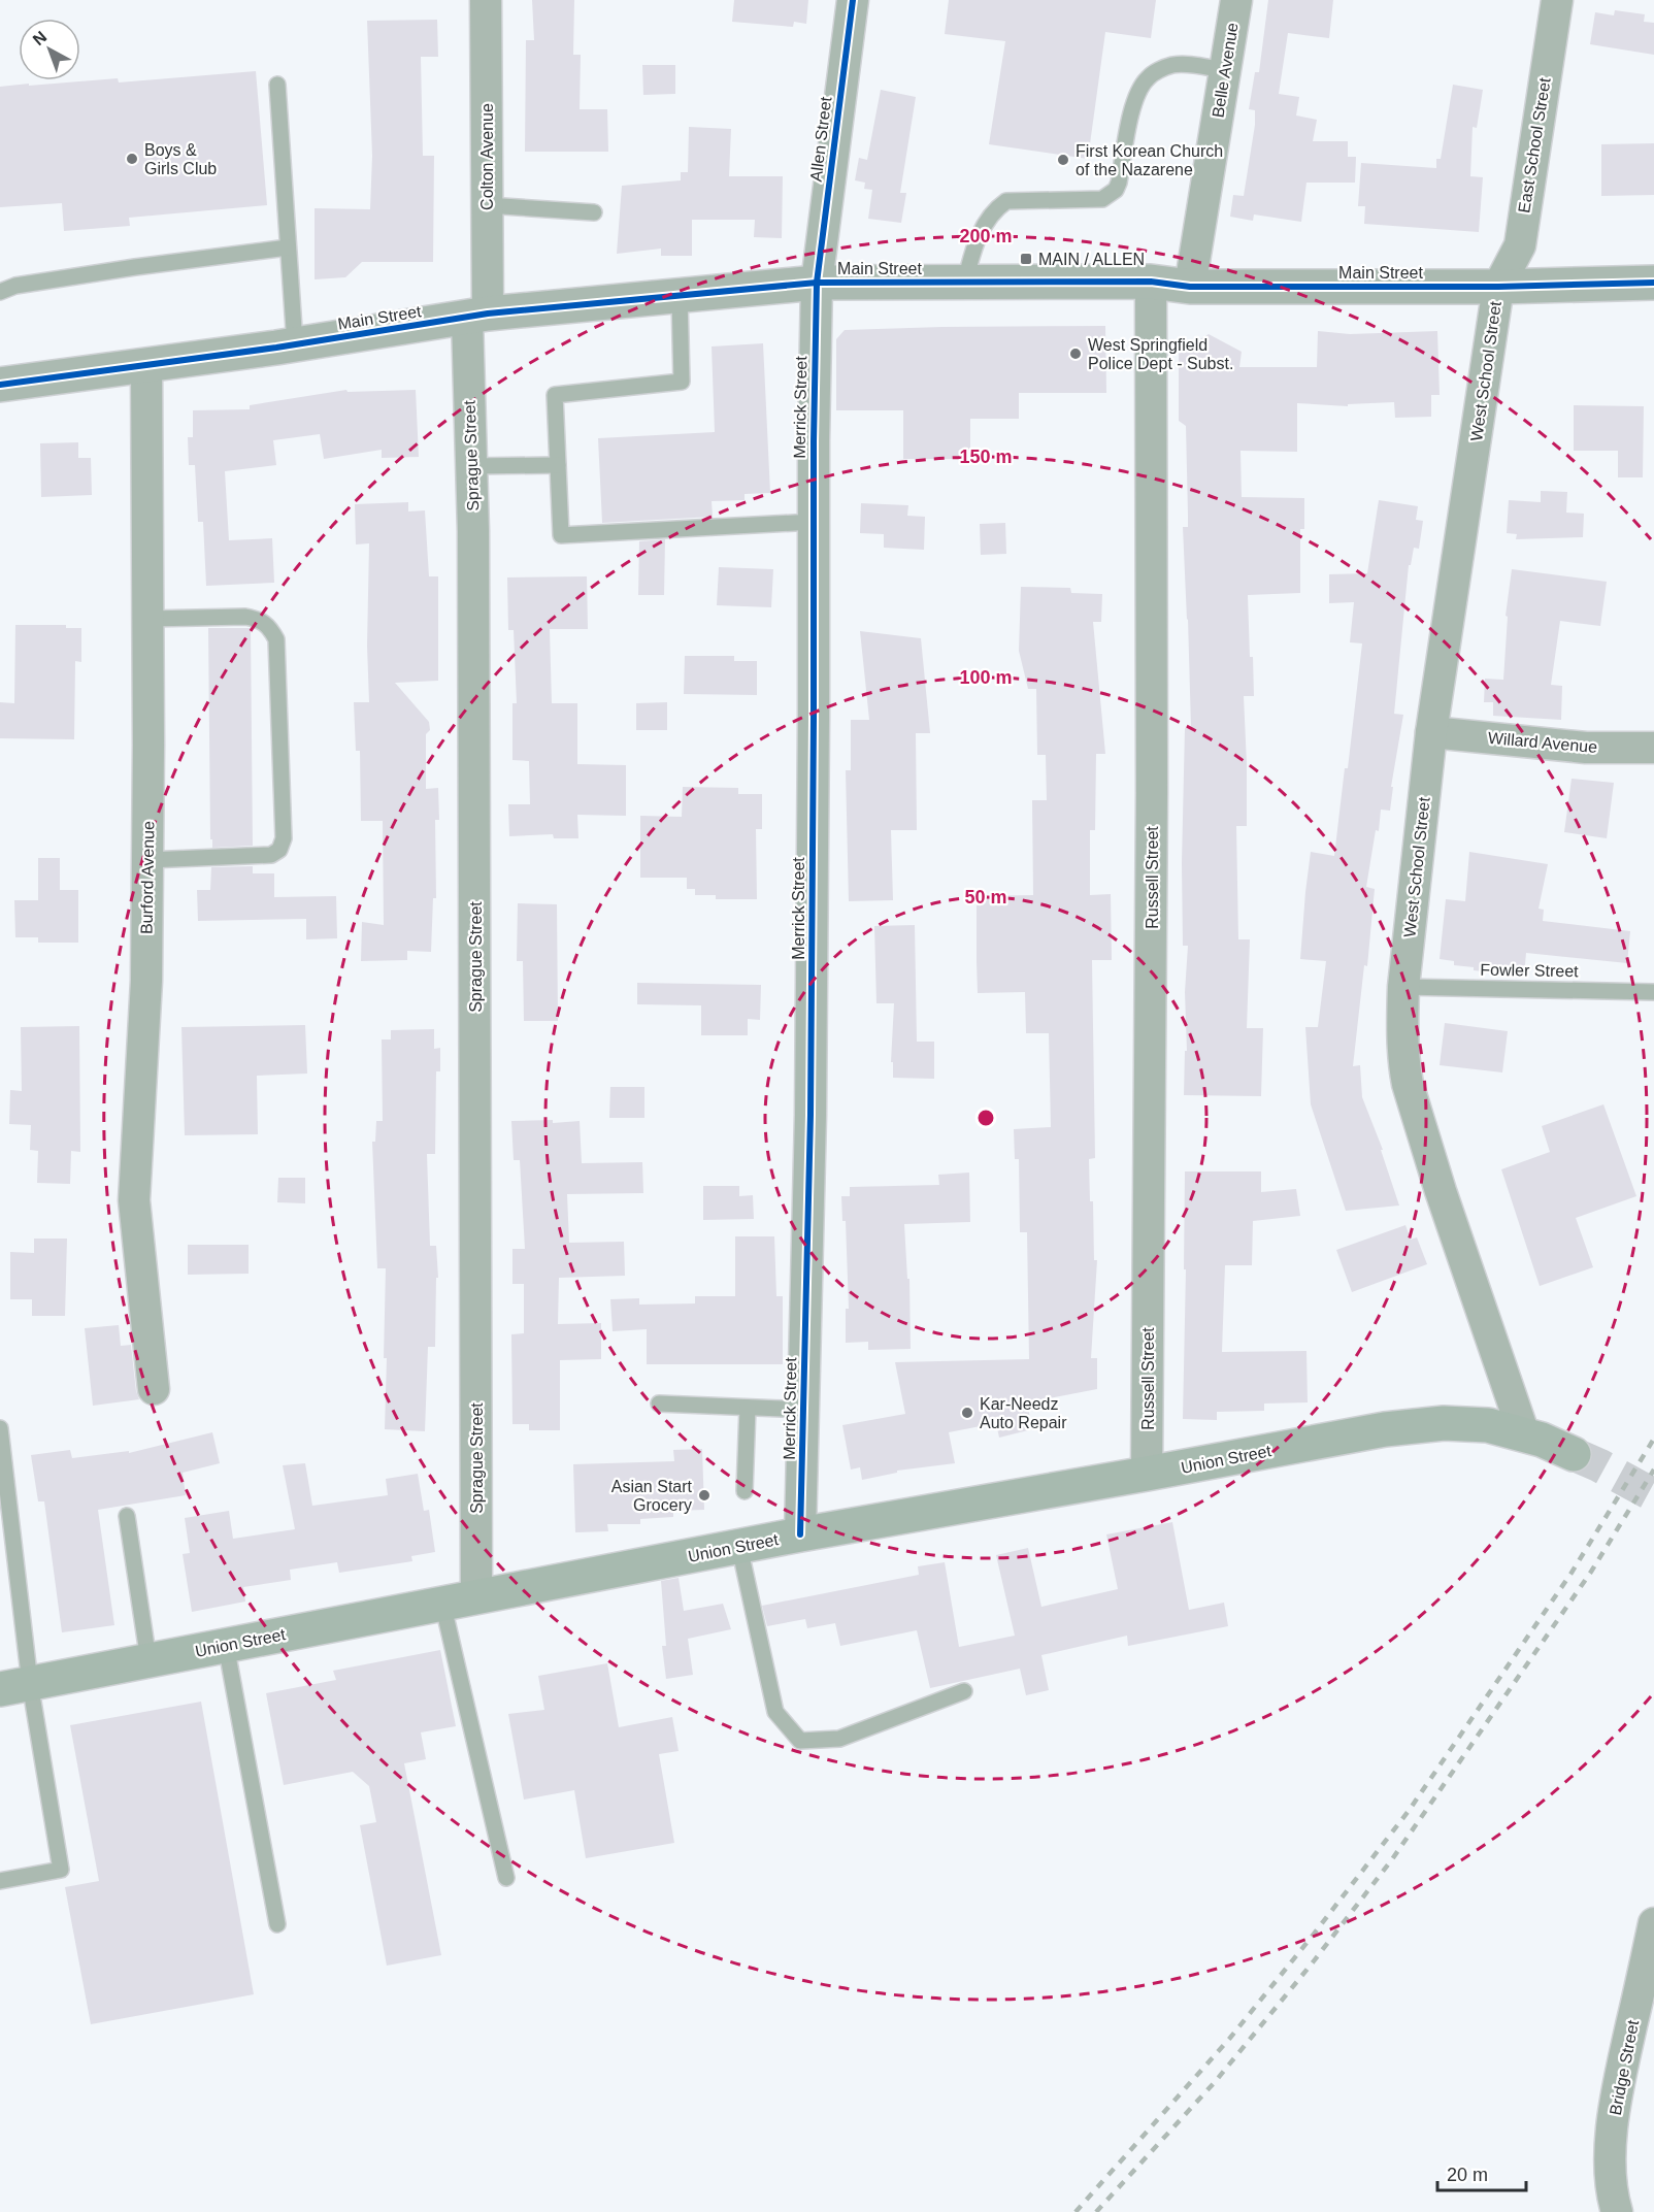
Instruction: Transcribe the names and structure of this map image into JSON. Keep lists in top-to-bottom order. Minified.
{"streets":{"main road":["Union Street"],"street":["Belle Avenue","Allen Street","East School Street","Colton Avenue","Main Street","West School Street","Merrick Street","Sprague Street","Willard Avenue","Burford Avenue","Russell Street","Bridge Street"],"lane":["Fowler Street"]},"crossings":[["Belle Avenue","Main Street"],["Allen Street","Main Street"],["Allen Street","Merrick Street"],["East School Street","Main Street"],["East School Street","West School Street"],["Colton Avenue","Main Street"],["Colton Avenue","Sprague Street"],["Main Street","West School Street"],["Main Street","Merrick Street"],["Main Street","Sprague Street"],["Main Street","Burford Avenue"],["Main Street","Russell Street"],["West School Street","Willard Avenue"],["West School Street","Fowler Street"],["West School Street","Union Street"],["Merrick Street","Union Street"],["Sprague Street","Union Street"],["Russell Street","Union Street"]],"places":{"other":["Boys & Girls Club","First Korean Church of the Nazarene","West Springfield Police Dept - Subst.","Kar-Needz Auto Repair","Asian Start Grocery"],"transit":["MAIN / ALLEN"]},"scale_bar":"20 m","north":"top left","rings":["200 m","150 m","100 m","50 m"]}
